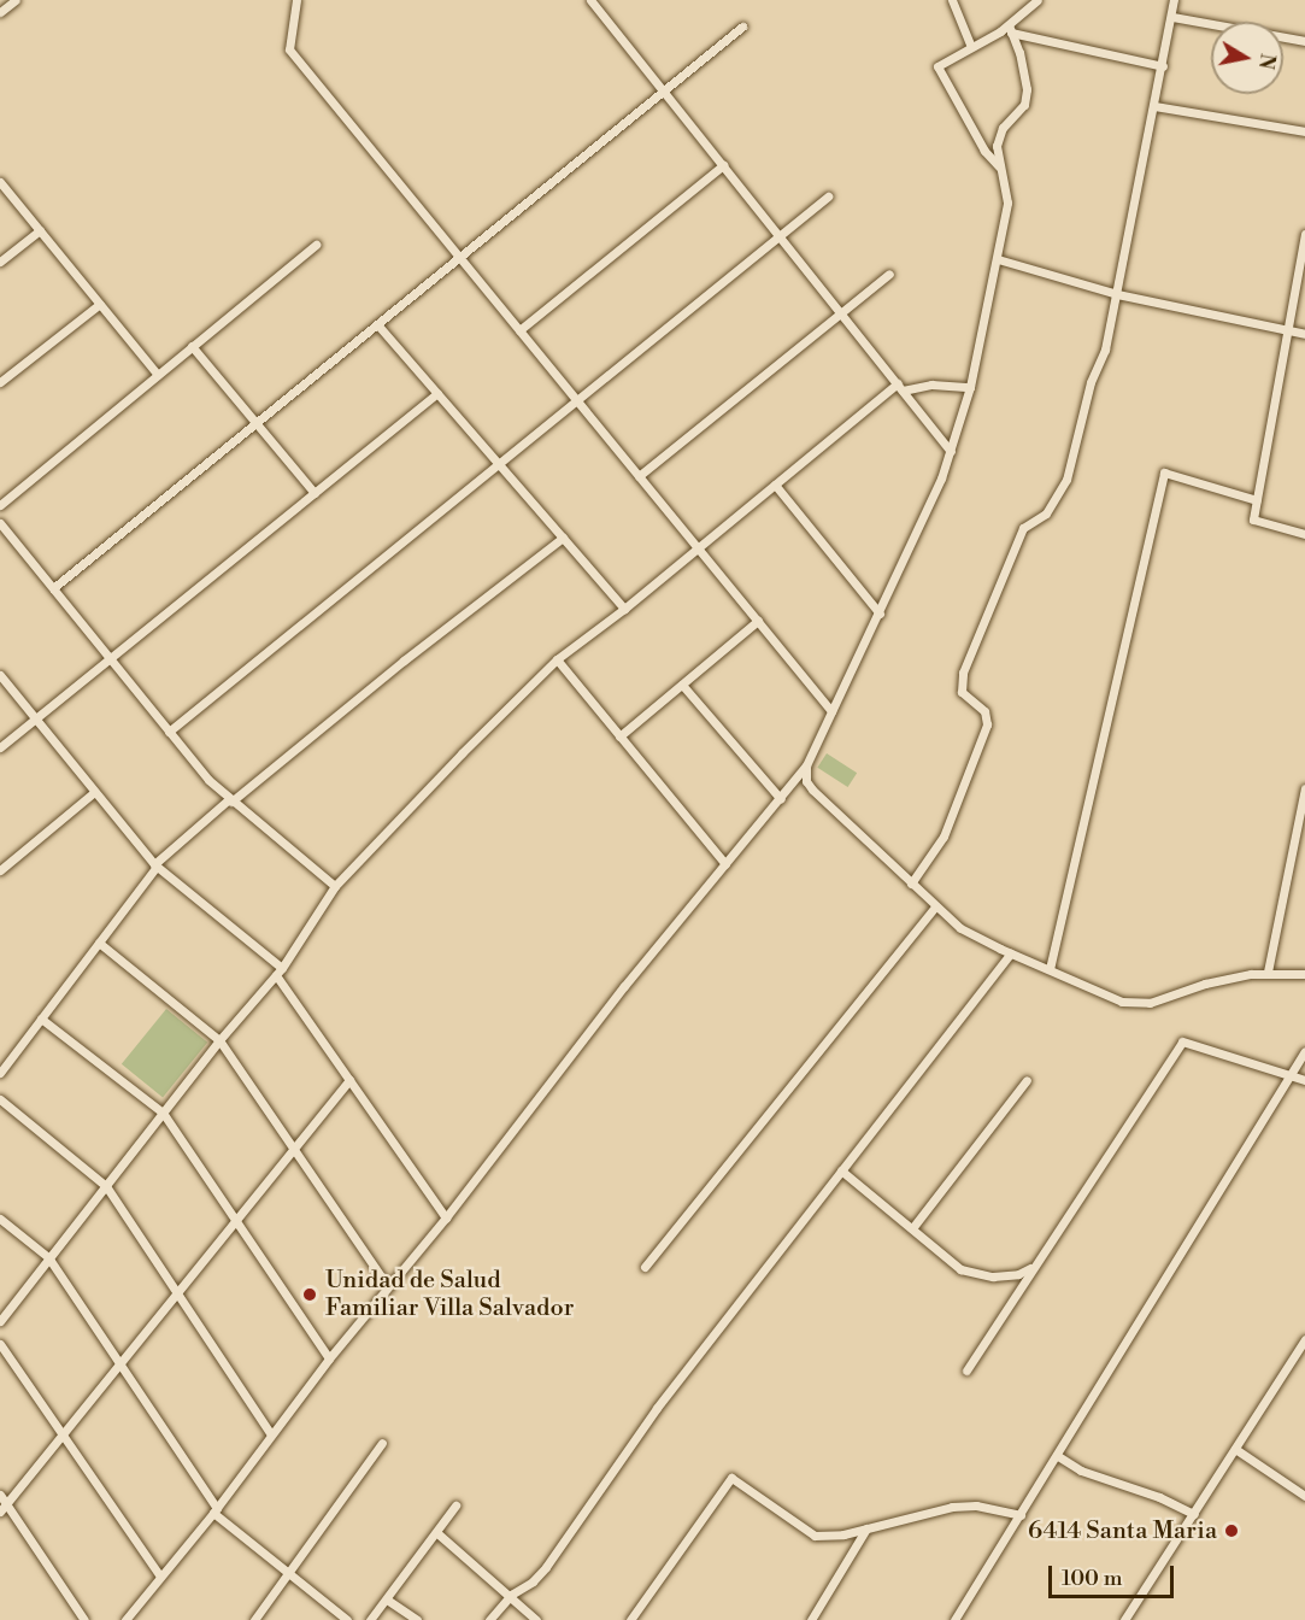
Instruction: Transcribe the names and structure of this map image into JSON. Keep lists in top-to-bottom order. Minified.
{"places":["Unidad de Salud Familiar Villa Salvador","6414 Santa Maria"],"scale_bar":"100 m","north":"right"}
